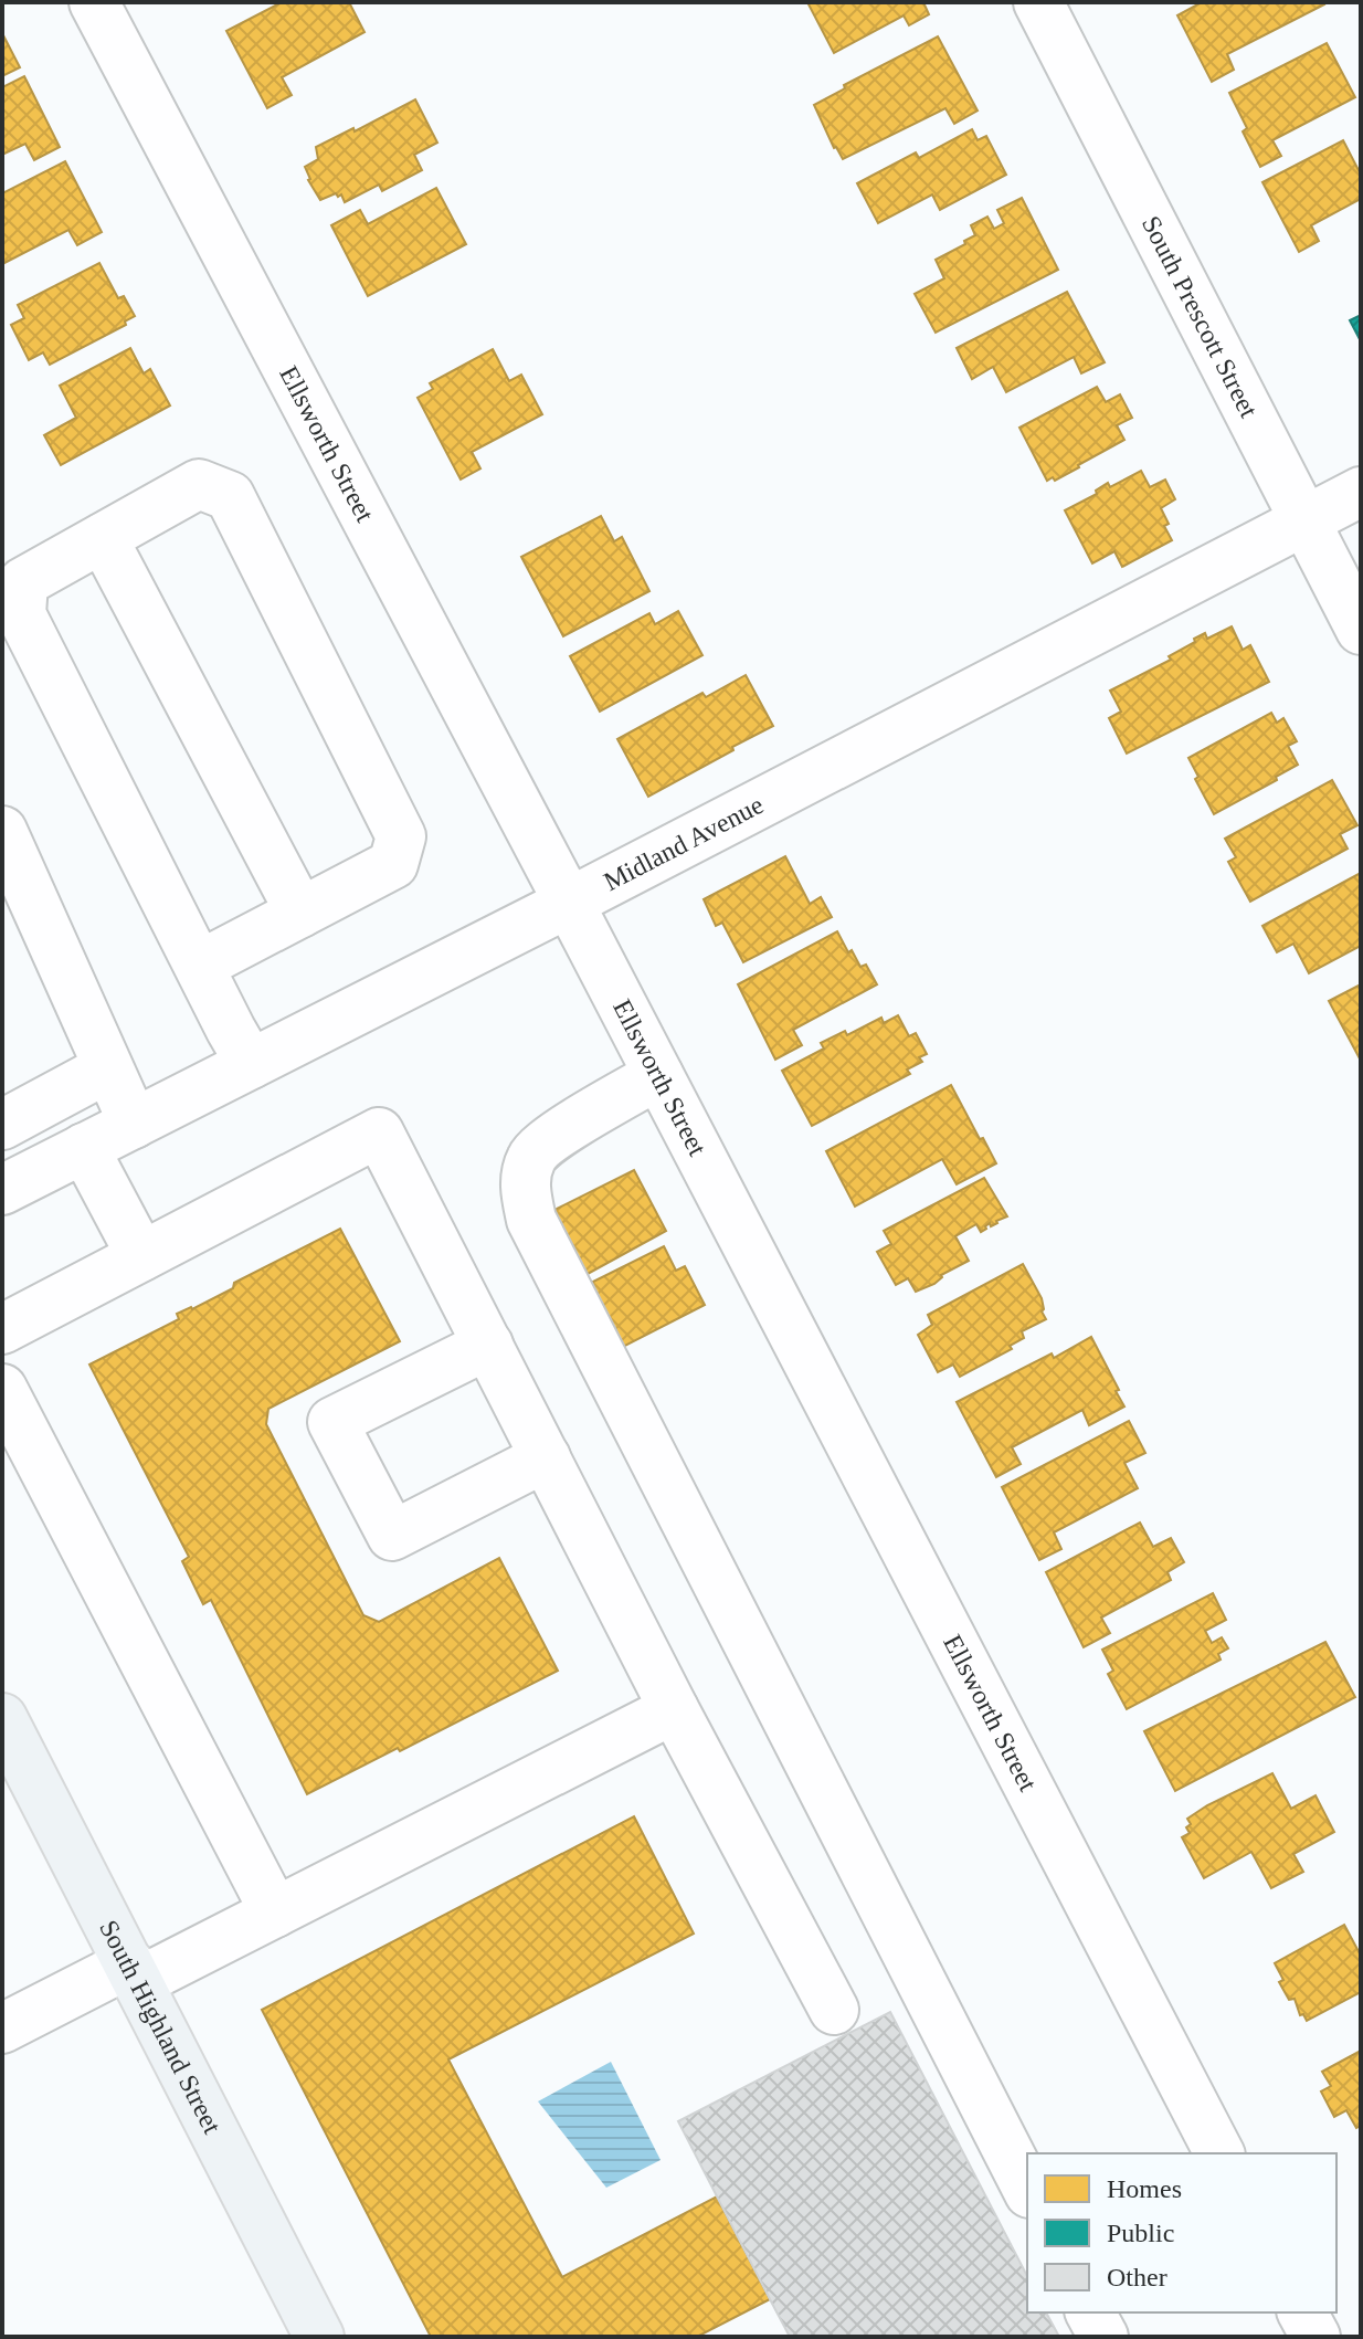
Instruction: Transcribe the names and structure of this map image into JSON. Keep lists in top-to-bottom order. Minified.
{"streets":{"main road":["South Highland Street"],"street":["South Prescott Street","Ellsworth Street","Midland Avenue"]},"crossings":[["South Prescott Street","Midland Avenue"],["Ellsworth Street","Midland Avenue"]],"legend":["Homes","Public","Other"]}
